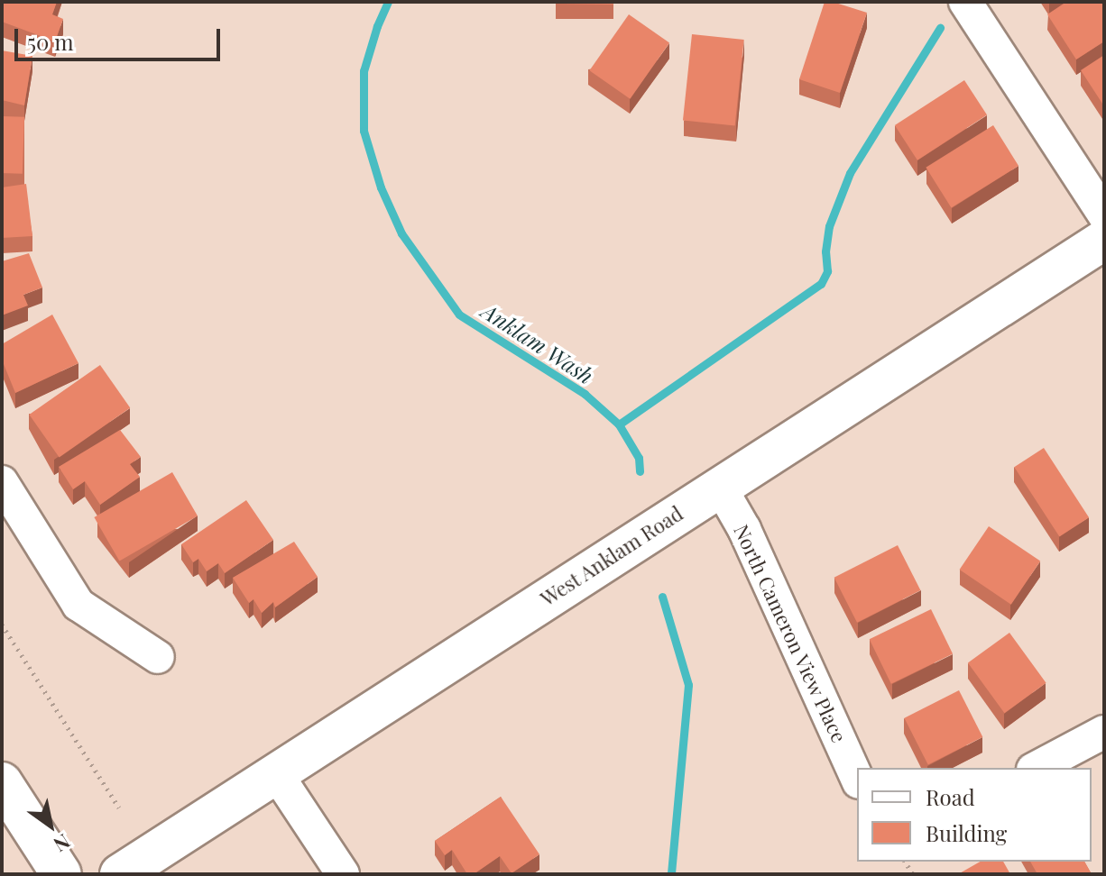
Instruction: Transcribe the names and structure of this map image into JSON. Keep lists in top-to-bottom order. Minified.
{"streets":{"main road":["West Anklam Road"],"street":["North Cameron View Place"]},"crossings":[["West Anklam Road","North Cameron View Place"]],"water":["Anklam Wash"],"legend":["Road","Building"],"scale_bar":"50 m","north":"bottom right"}
